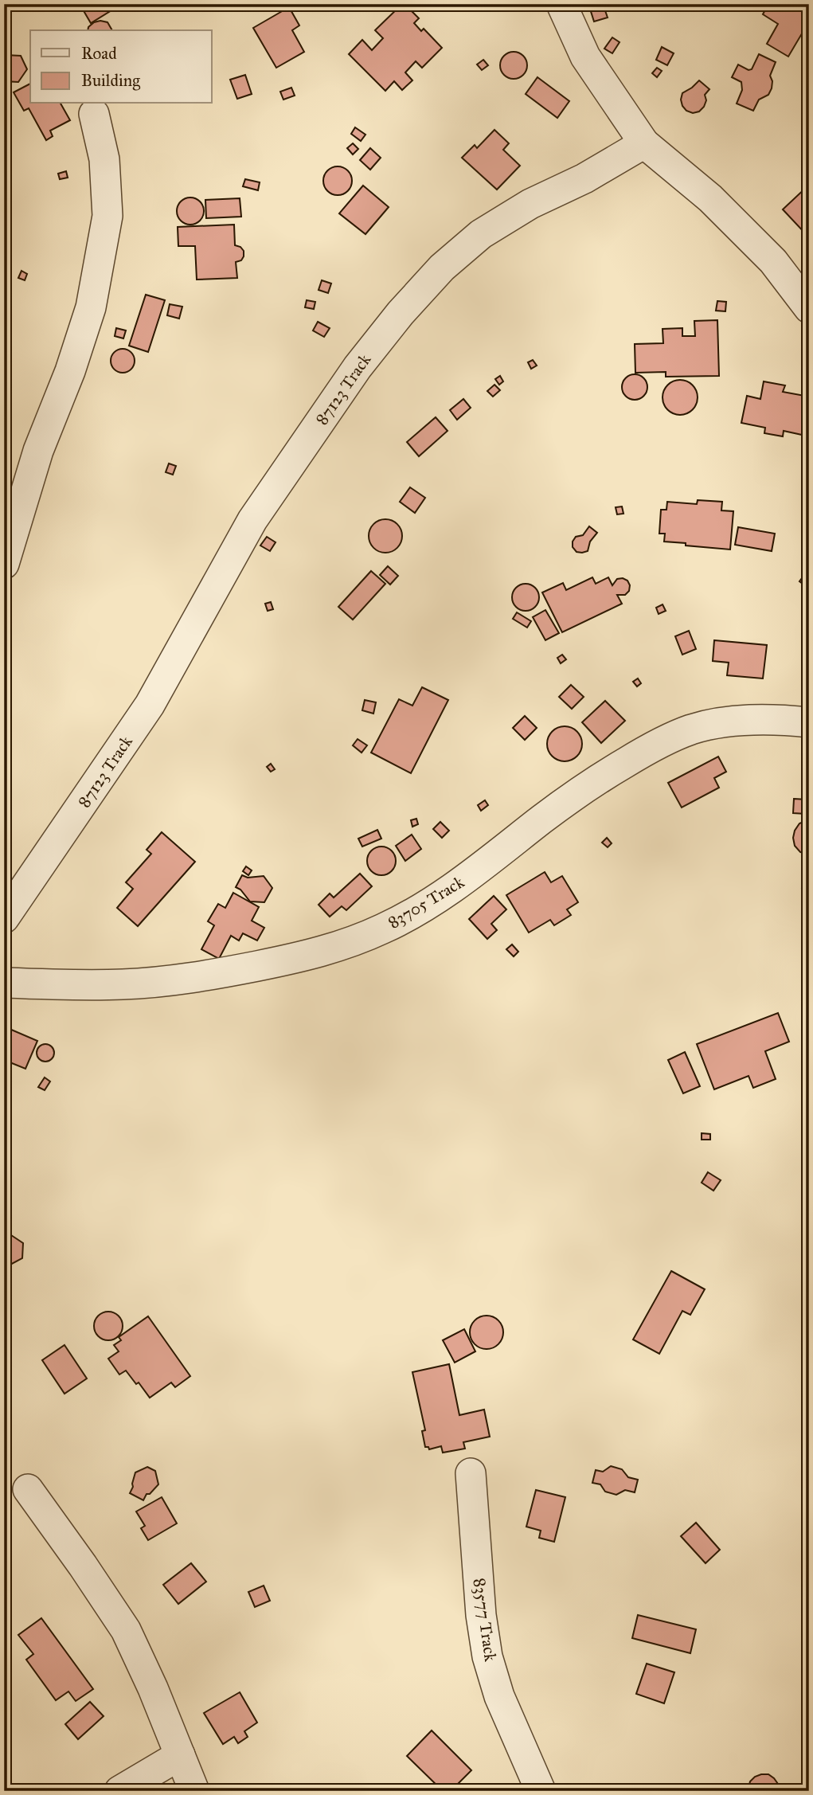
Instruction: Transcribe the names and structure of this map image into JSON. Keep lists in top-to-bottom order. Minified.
{"streets":{"street":["87123 Track","83705 Track","83577 Track"]},"legend":["Road","Building"]}
